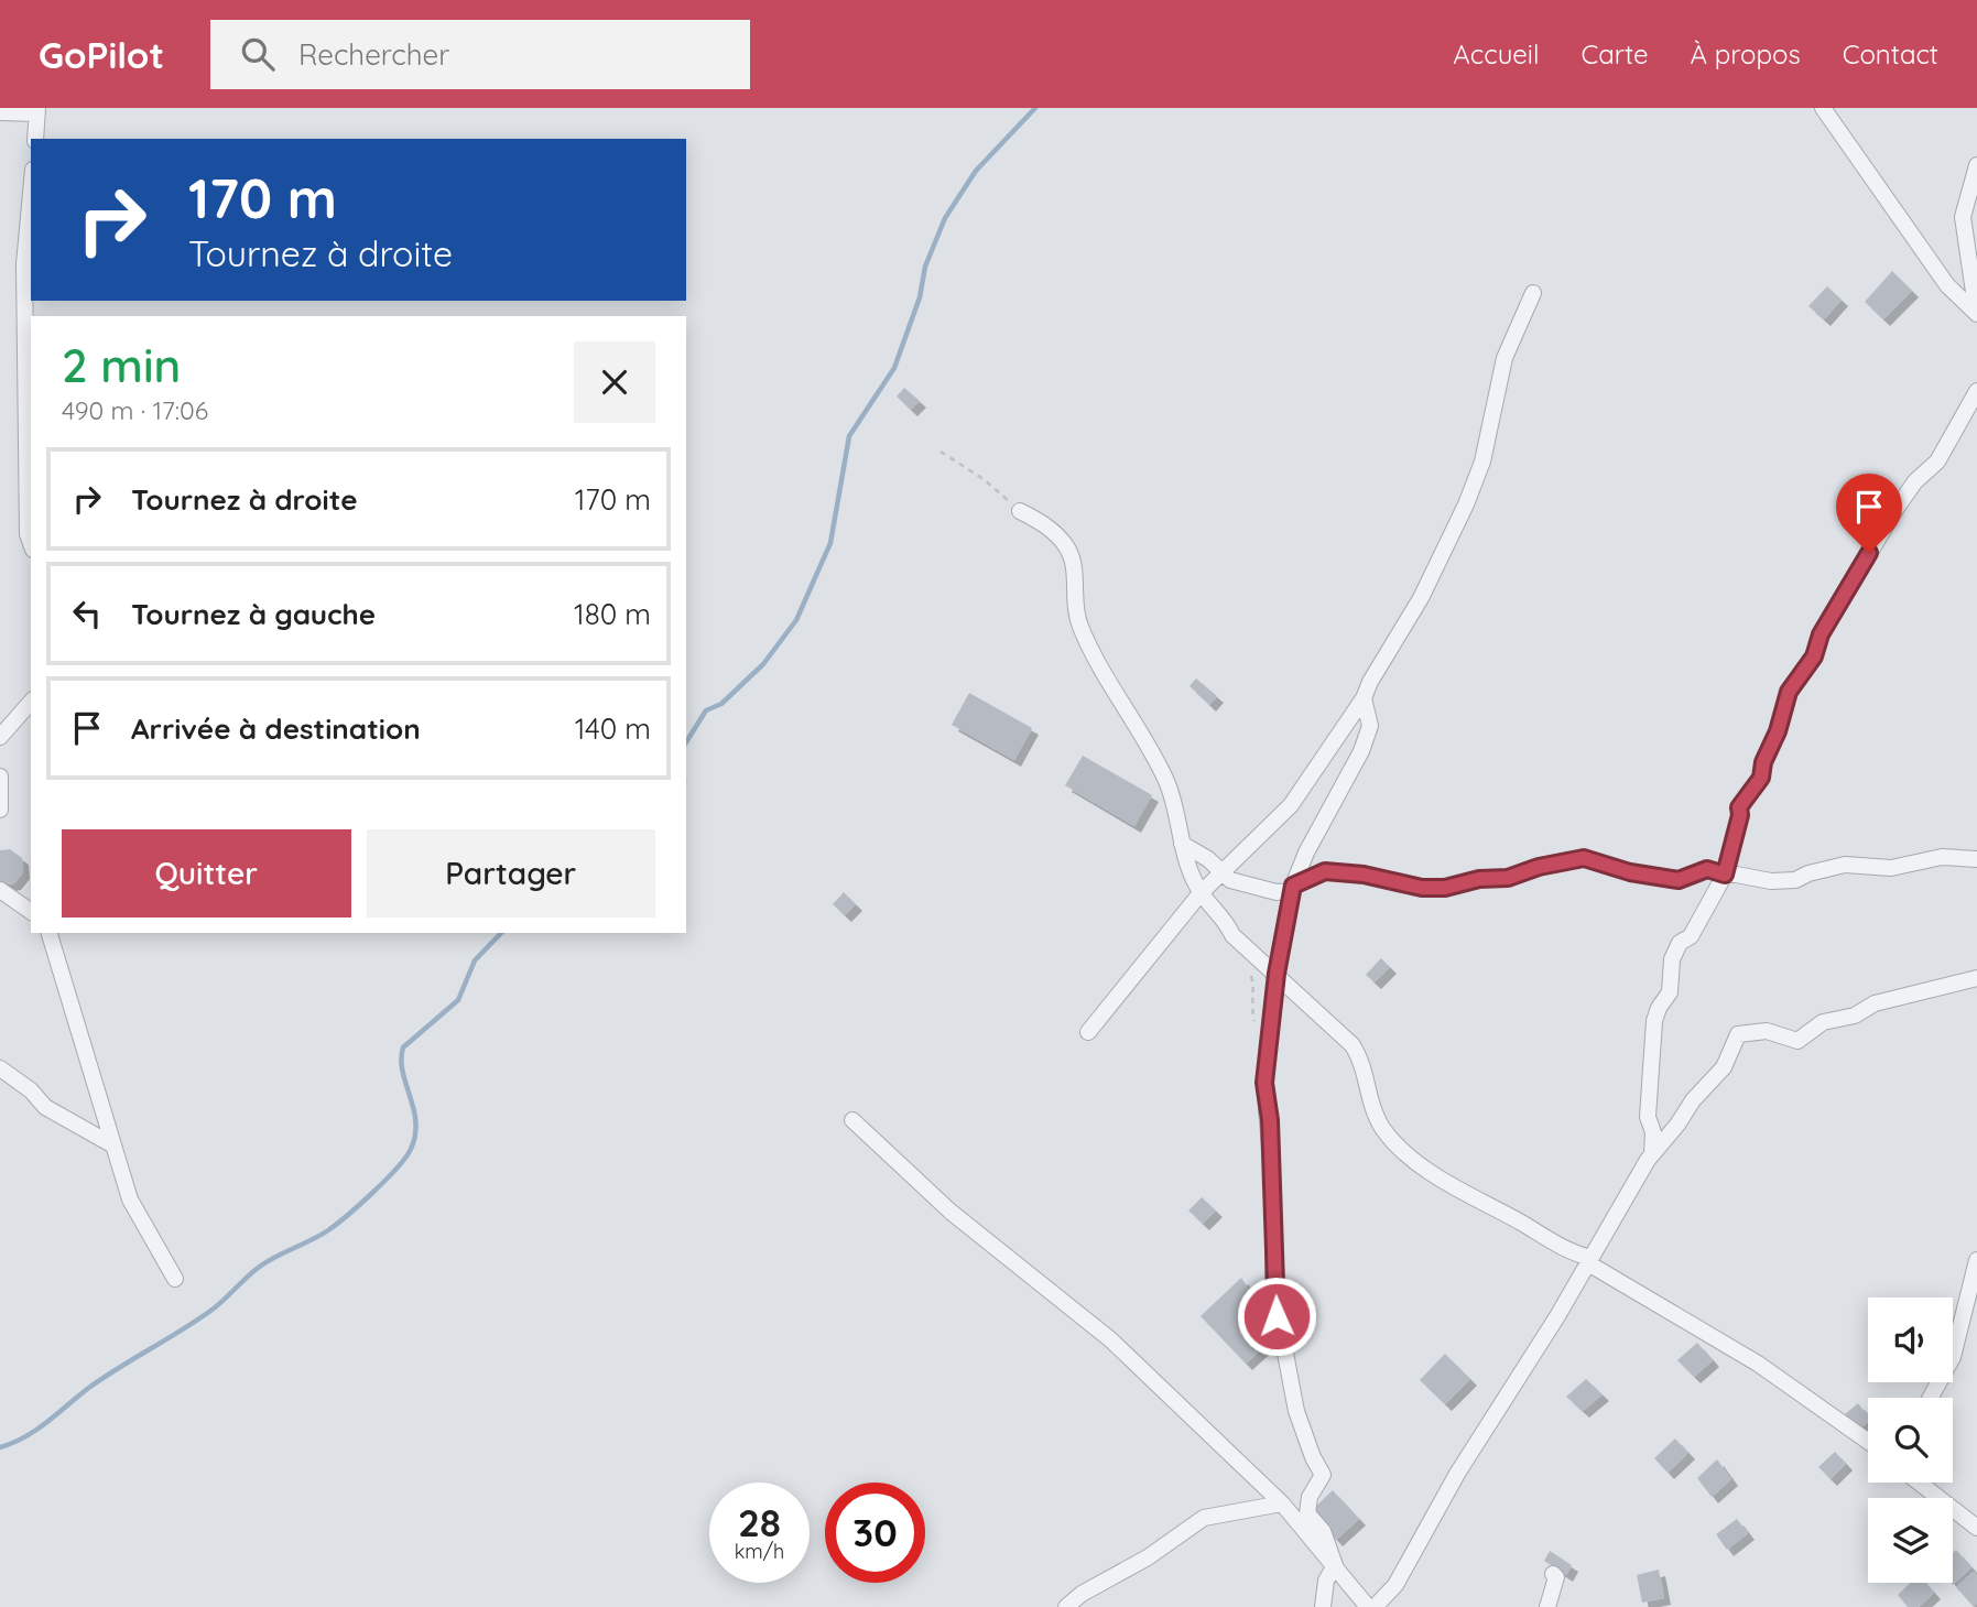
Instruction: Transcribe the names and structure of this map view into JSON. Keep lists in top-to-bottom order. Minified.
{"page":{"header":"GoPilot","search":"Rechercher","nav":["Accueil","Carte","À propos","Contact"],"turn":["170 m","Tournez à droite"],"heading":["2 min","490 m · 17:06"],"list":[{"name":"Tournez à droite","value":"170 m"},{"name":"Tournez à gauche","value":"180 m"},{"name":"Arrivée à destination","value":"140 m"}],"buttons":["Quitter","Partager"],"speed":"28 km/h","limit":"30"}}
